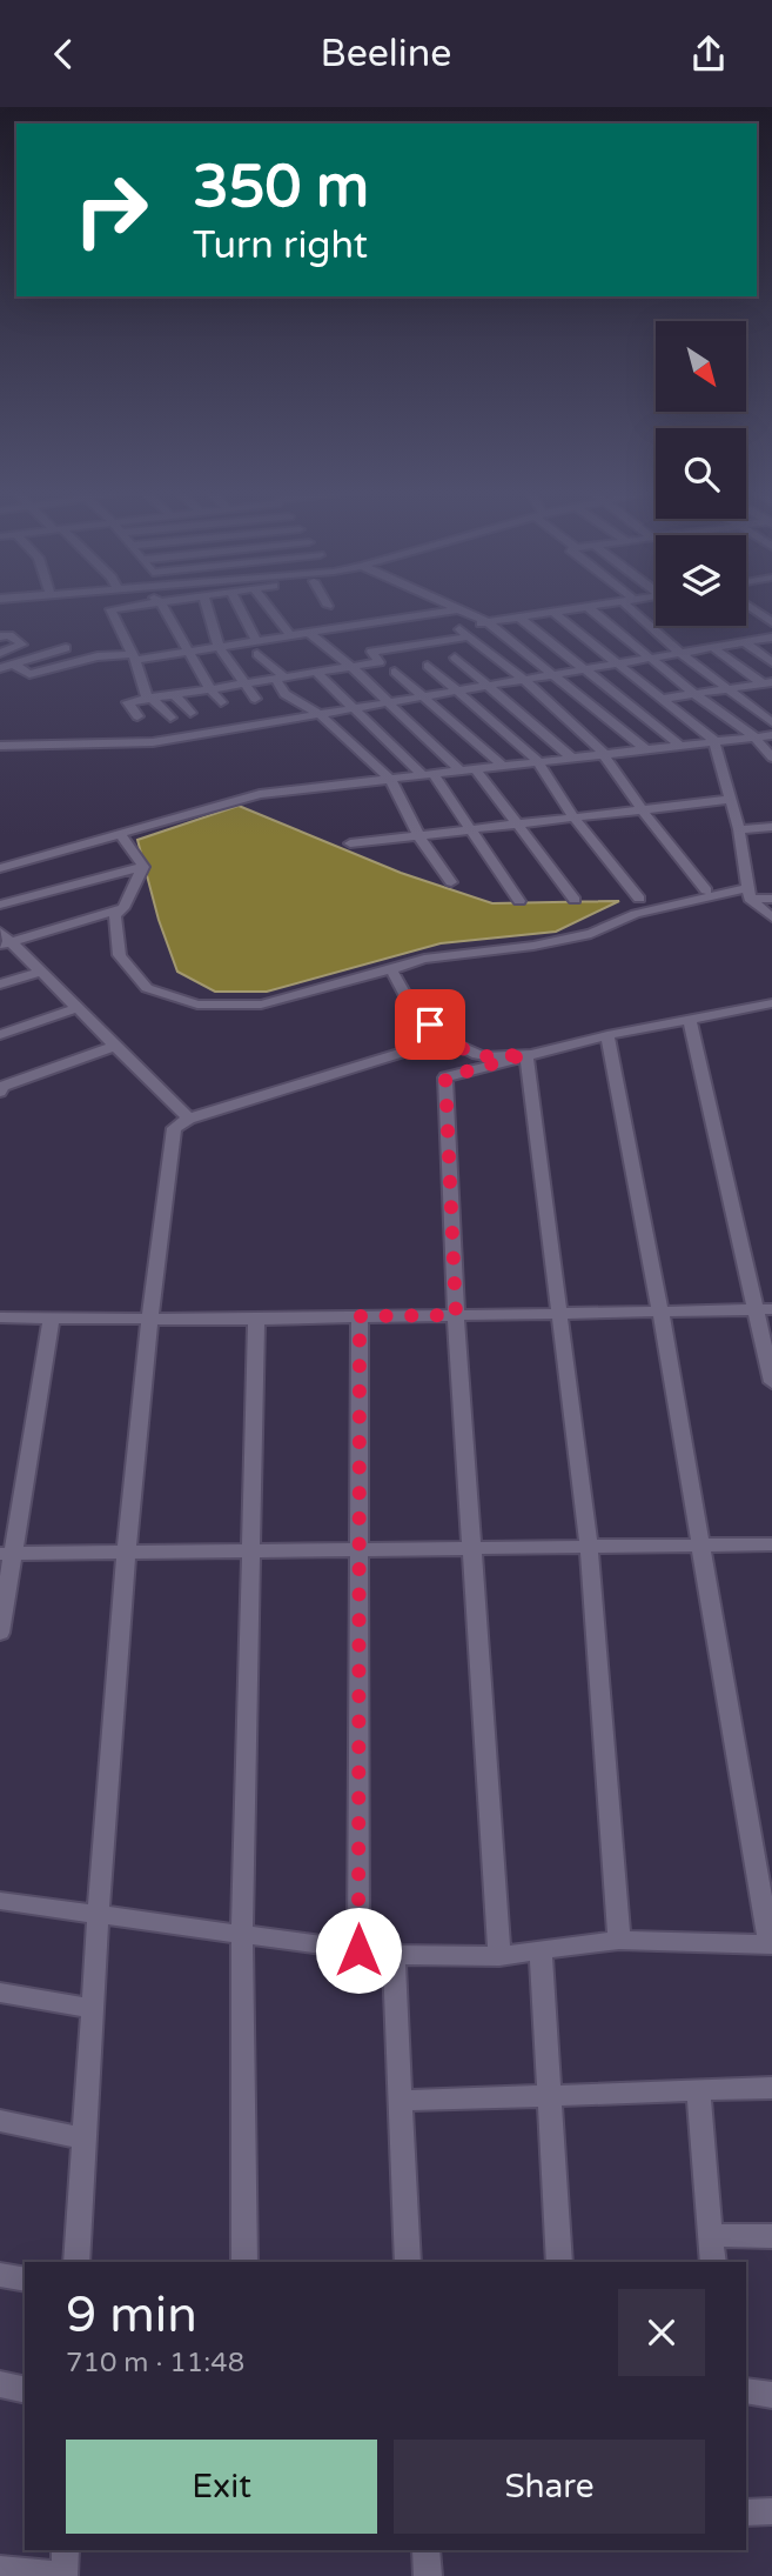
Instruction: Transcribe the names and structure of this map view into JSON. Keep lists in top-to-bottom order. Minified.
{"north":"bottom right","page":{"header":"Beeline","turn":["350 m","Turn right"],"heading":["9 min","710 m · 11:48"],"buttons":["Exit","Share"]}}
